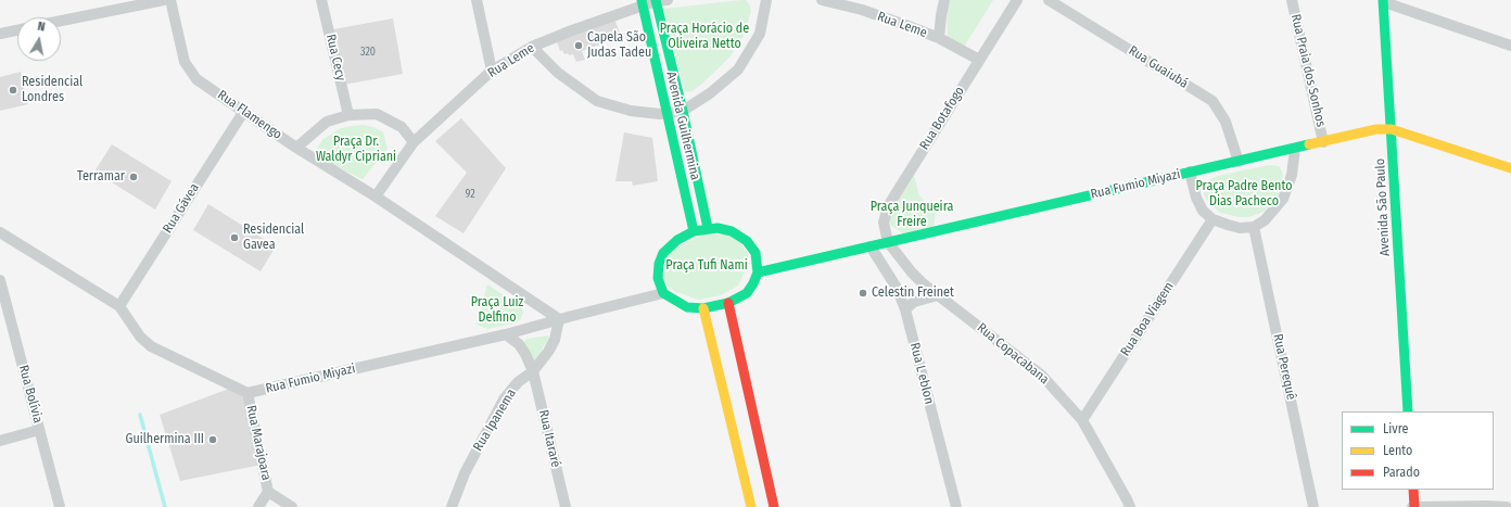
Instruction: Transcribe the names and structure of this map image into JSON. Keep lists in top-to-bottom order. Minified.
{"streets":{"street":["Rua Leme","Rua Cecy","Rua Guaiubá","Rua Praia dos Sonhos","Rua Flamengo","Rua Botafogo","Avenida Guilhermina","Rua Fumio Miyazi","Avenida São Paulo","Rua Gávea","Rua Boa Viagem","Rua Copacabana","Rua Perequê","Rua L eblon","Rua Bolívia","Rua Ipanema","Rua Itararé","Rua Marajoara"]},"crossings":[["Rua Leme","Rua Flamengo"],["Rua Leme","Rua Botafogo"],["Rua Leme","Avenida Guilhermina"],["Rua Guaiubá","Rua Fumio Miyazi"],["Rua Praia dos Sonhos","Rua Fumio Miyazi"],["Rua Flamengo","Rua Gávea"],["Rua Botafogo","Rua Fumio Miyazi"],["Rua Botafogo","Rua Copacabana"],["Avenida Guilhermina","Rua Fumio Miyazi"],["Rua Fumio Miyazi","Avenida São Paulo"],["Rua Fumio Miyazi","Rua Gávea"],["Rua Fumio Miyazi","Rua Copacabana"],["Rua Fumio Miyazi","Rua L eblon"],["Rua Fumio Miyazi","Rua Ipanema"],["Rua Fumio Miyazi","Rua Itararé"],["Rua Fumio Miyazi","Rua Marajoara"],["Rua Boa Viagem","Rua Copacabana"],["Rua Ipanema","Rua Itararé"]],"parks":["Praça Horácio de Oliveira Netto","Praça Dr. Waldyr Cipriani","Praça Padre Bento Dias Pacheco","Praça Junqueira Freire","Praça Tufi Nami","Praça Luiz Delfino"],"places":["Capela São Judas Tadeu","Residencial Londres","Terramar","Residencial Gavea","Celestin Freinet","Guilhermina III"],"house_numbers":["320","92"],"legend":["Livre","Lento","Parado"],"north":"top"}
